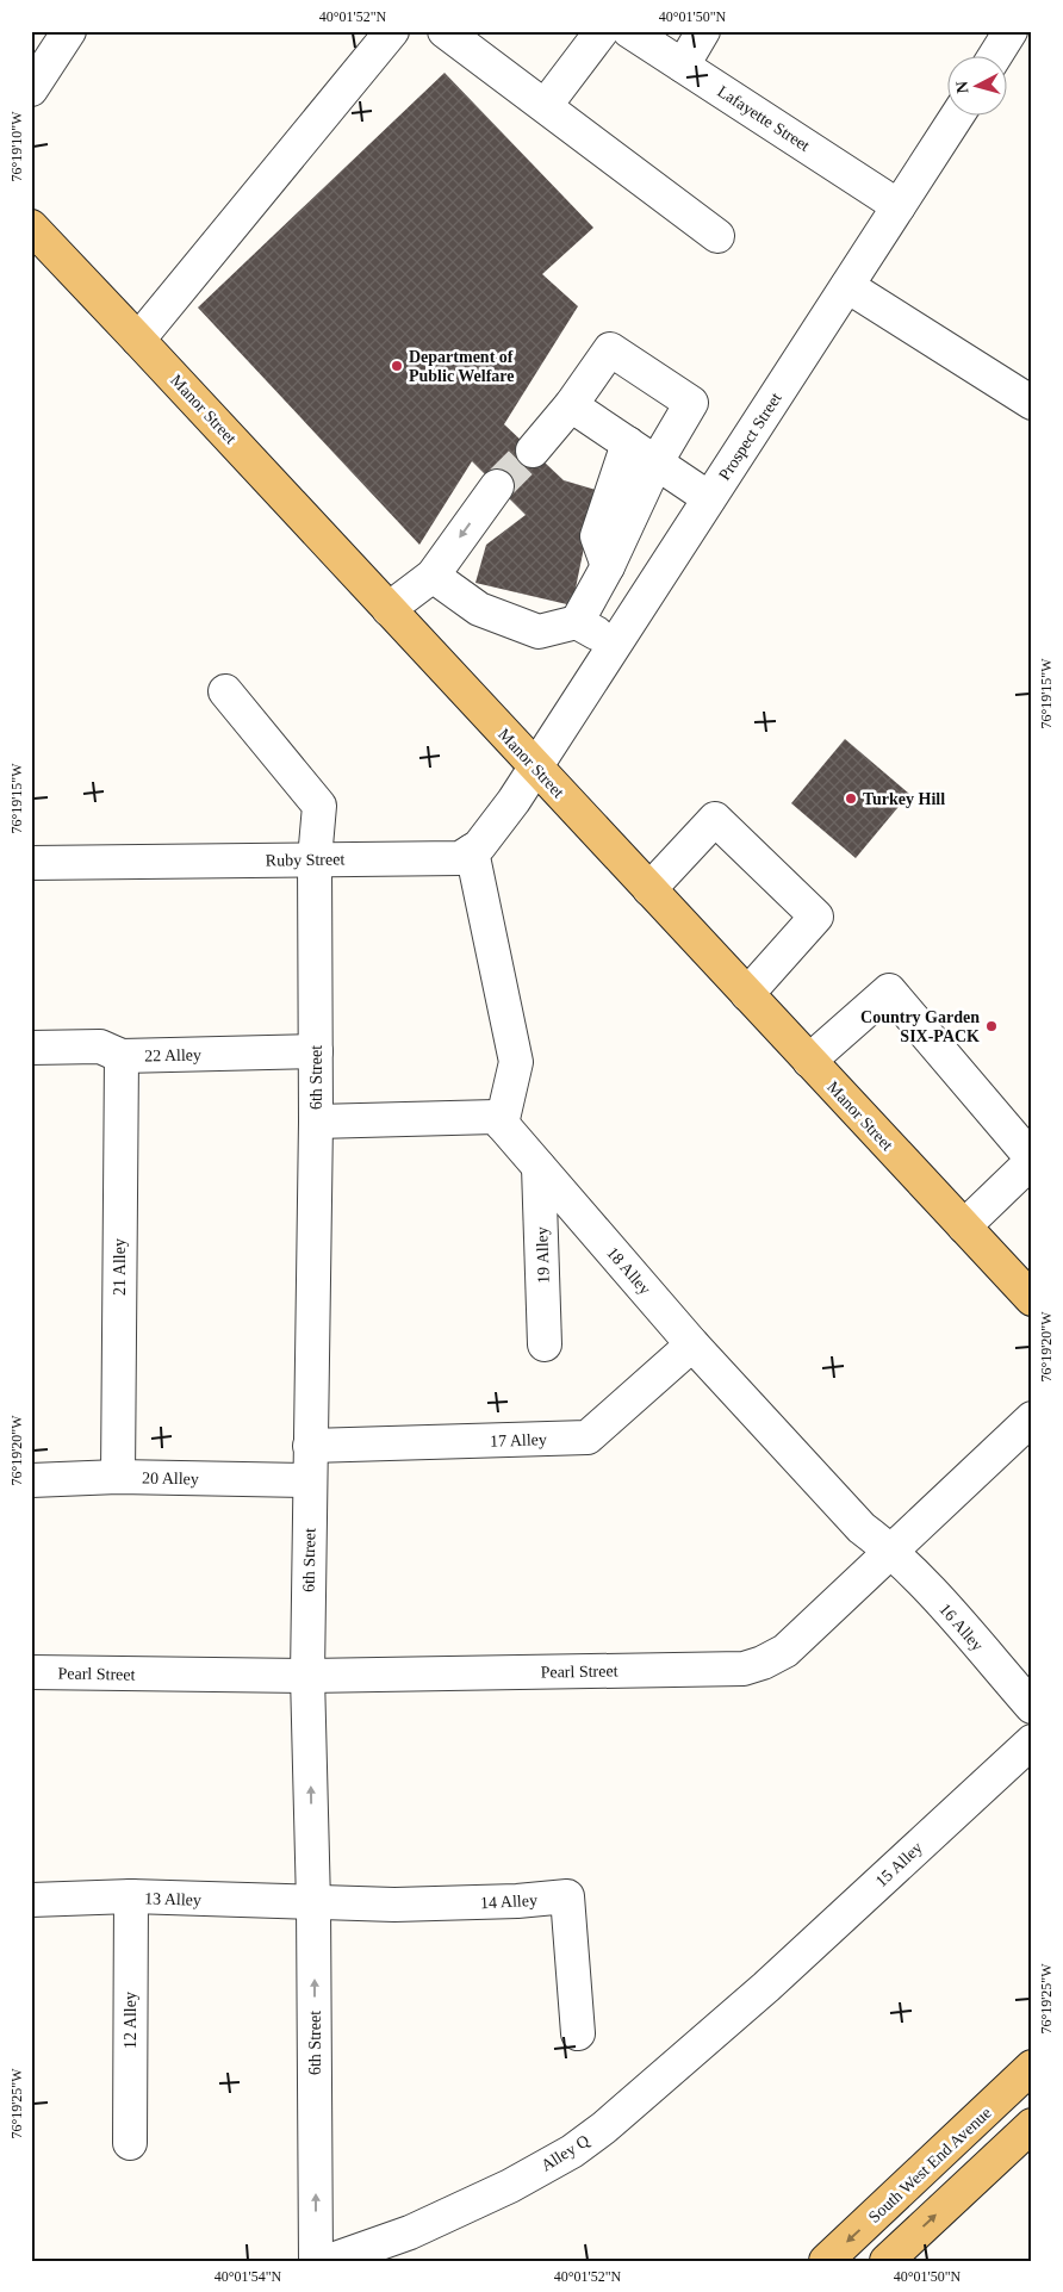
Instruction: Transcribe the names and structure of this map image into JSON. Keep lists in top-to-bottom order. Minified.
{"streets":{"main road":["Manor Street","South West End Avenue"],"street":["Lafayette Street","Prospect Street","Ruby Street","22 Alley","6th Street","19 Alley","21 Alley","18 Alley","17 Alley","20 Alley","16 Alley","Pearl Street","15 Alley","13 Alley","14 Alley","12 Alley","Alley Q"]},"crossings":[["Lafayette Street","Prospect Street"],["Manor Street","Prospect Street"],["Ruby Street","6th Street"],["22 Alley","6th Street"],["22 Alley","21 Alley"],["6th Street","17 Alley"],["6th Street","20 Alley"],["6th Street","Pearl Street"],["6th Street","13 Alley"],["6th Street","14 Alley"],["19 Alley","18 Alley"],["21 Alley","20 Alley"],["18 Alley","17 Alley"],["18 Alley","16 Alley"],["18 Alley","Pearl Street"],["16 Alley","Pearl Street"],["15 Alley","Alley Q"],["13 Alley","14 Alley"],["13 Alley","12 Alley"]],"one_way":["6th Street"],"places":["Department of Public Welfare","Turkey Hill","Country Garden SIX-PACK"],"north":"left","coordinates":["40°01'52\"N","40°01'50\"N","76°19'10\"W","76°19'15\"W","76°19'20\"W","76°19'25\"W","40°01'54\"N"]}
